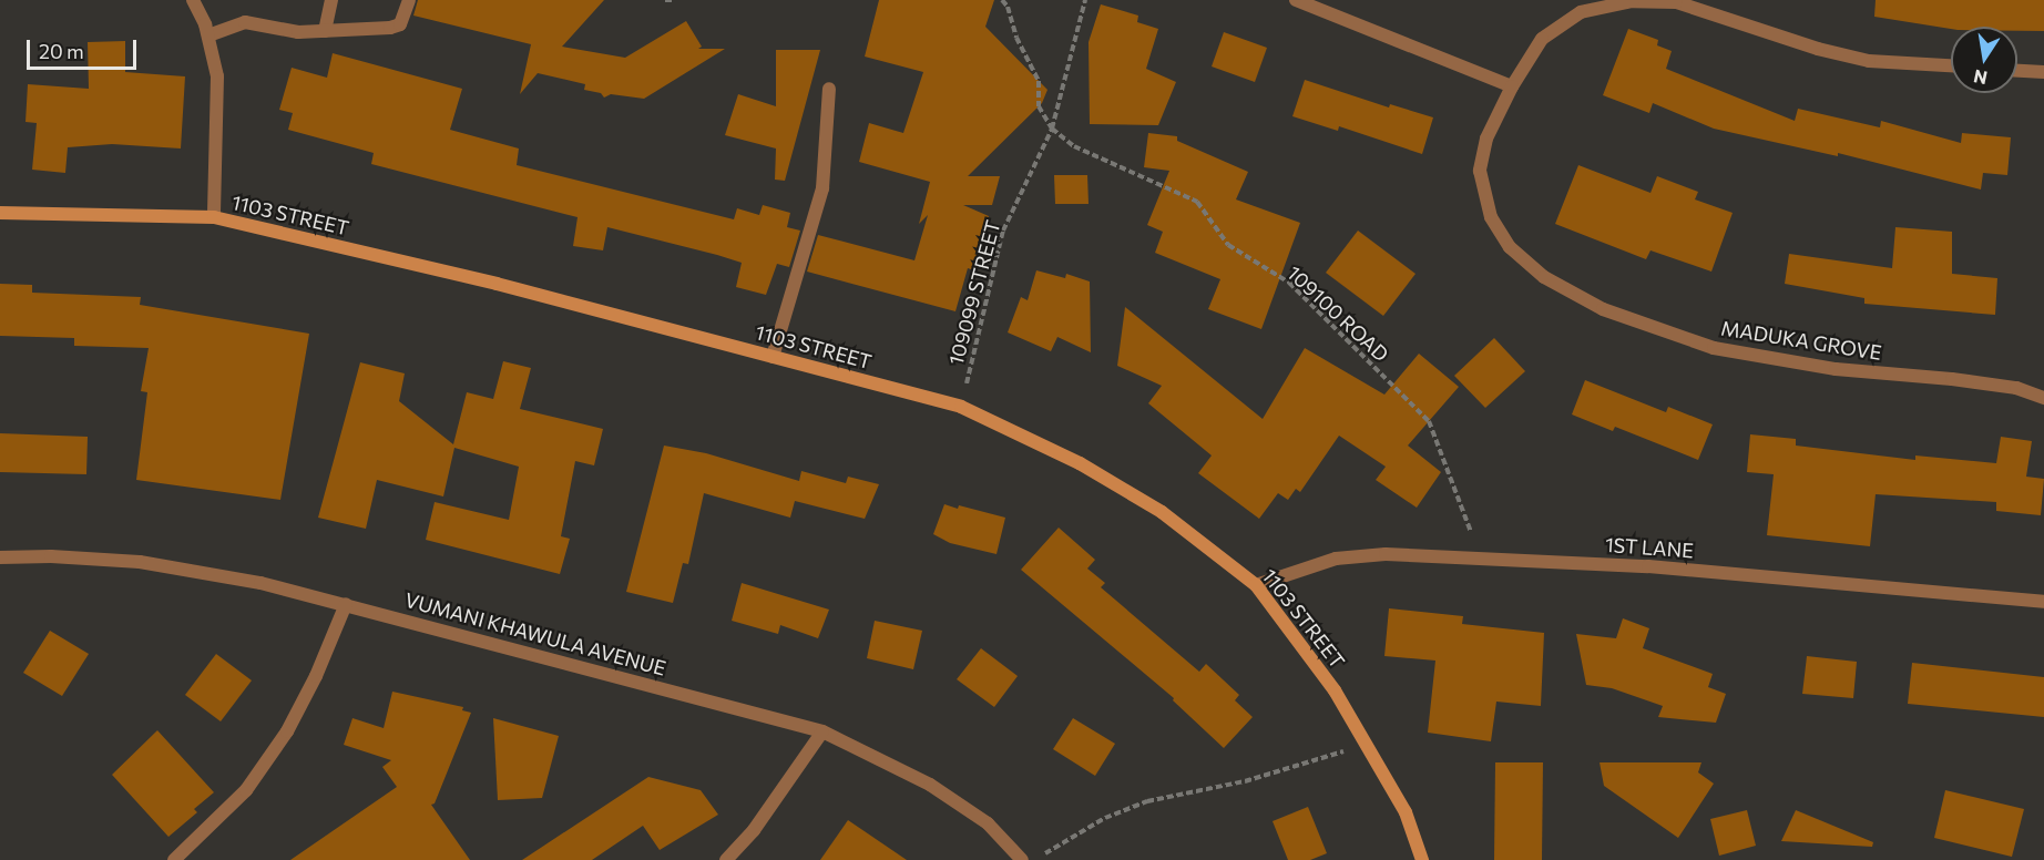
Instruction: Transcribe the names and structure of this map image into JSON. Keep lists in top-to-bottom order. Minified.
{"streets":{"street":["1103 STREET","MADUKA GROVE","1ST LANE","VUMANI KHAWULA AVENUE"],"path":["109099 STREET","109100 ROAD"]},"crossings":[["1103 STREET","109099 STREET"],["1103 STREET","1ST LANE"],["109099 STREET","109100 ROAD"],["109100 ROAD","1ST LANE"]],"scale_bar":"20 m","north":"bottom"}
